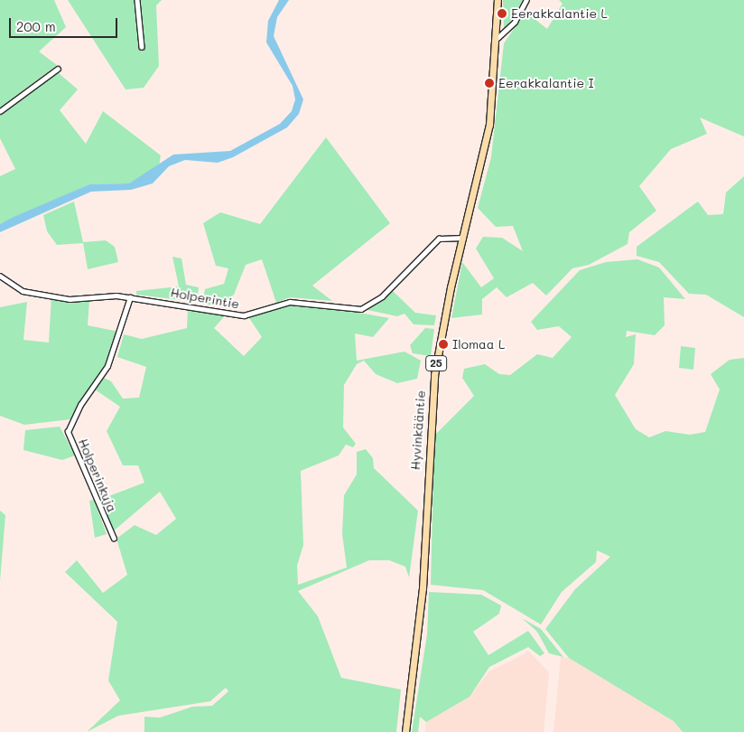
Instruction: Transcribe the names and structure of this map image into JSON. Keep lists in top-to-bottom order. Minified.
{"streets":{"highway":["25","Hyvinkääntie"],"street":["Holperintie","Holperinkuja"]},"crossings":[["Holperintie","Hyvinkääntie"],["Holperintie","Holperinkuja"]],"places":["Eerakkalantie L","Eerakkalantie I","Ilomaa L"],"scale_bar":"200 m"}
